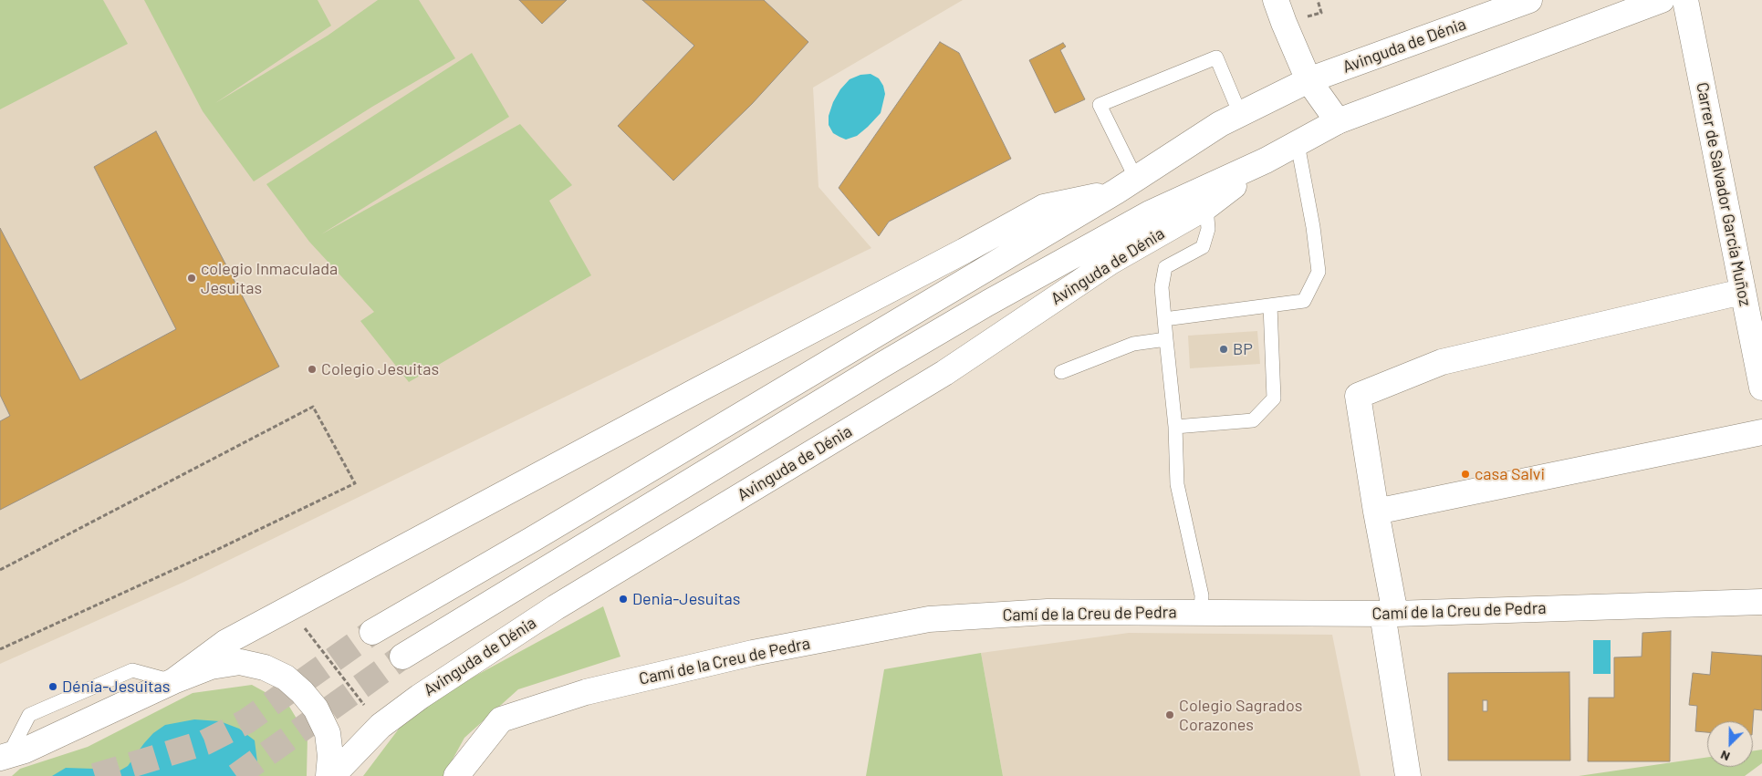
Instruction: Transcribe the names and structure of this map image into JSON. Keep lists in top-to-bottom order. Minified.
{"streets":{"main road":["Avinguda de Dénia","Carrer de Salvador García Muñoz","Camí de la Creu de Pedra"]},"places":["colegio Inmaculada Jesuitas","BP","Colegio Jesuitas","casa Salvi","Denia-Jesuitas","Dénia-Jesuitas","Colegio Sagrados Corazones"],"north":"bottom left"}
